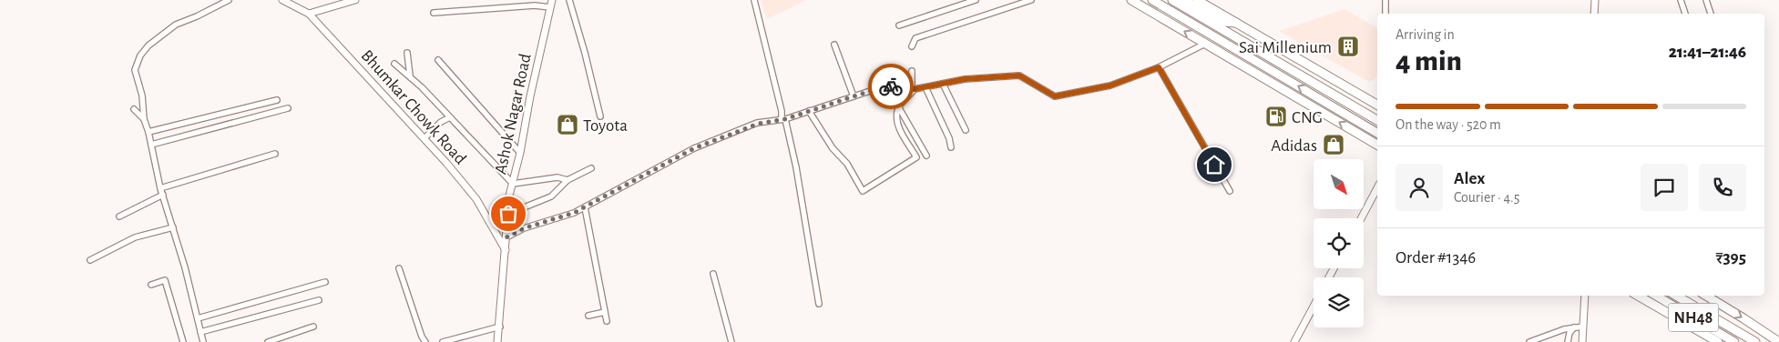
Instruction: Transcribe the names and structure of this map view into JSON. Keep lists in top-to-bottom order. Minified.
{"streets":{"main road":["NH48"],"street":["Bhumkar Chowk Road","Ashok Nagar Road"]},"crossings":[["Bhumkar Chowk Road","Ashok Nagar Road"]],"places":{"building":["Sai Millenium"],"fuel station":["CNG"],"shop":["Toyota","Adidas"]},"north":"bottom right","page":{"heading":["4 min","Arriving in","21:41–21:46"],"panel":["Alex","Courier · 4.5","Order #1346","₹395"],"bar":"On the way · 520 m"}}
